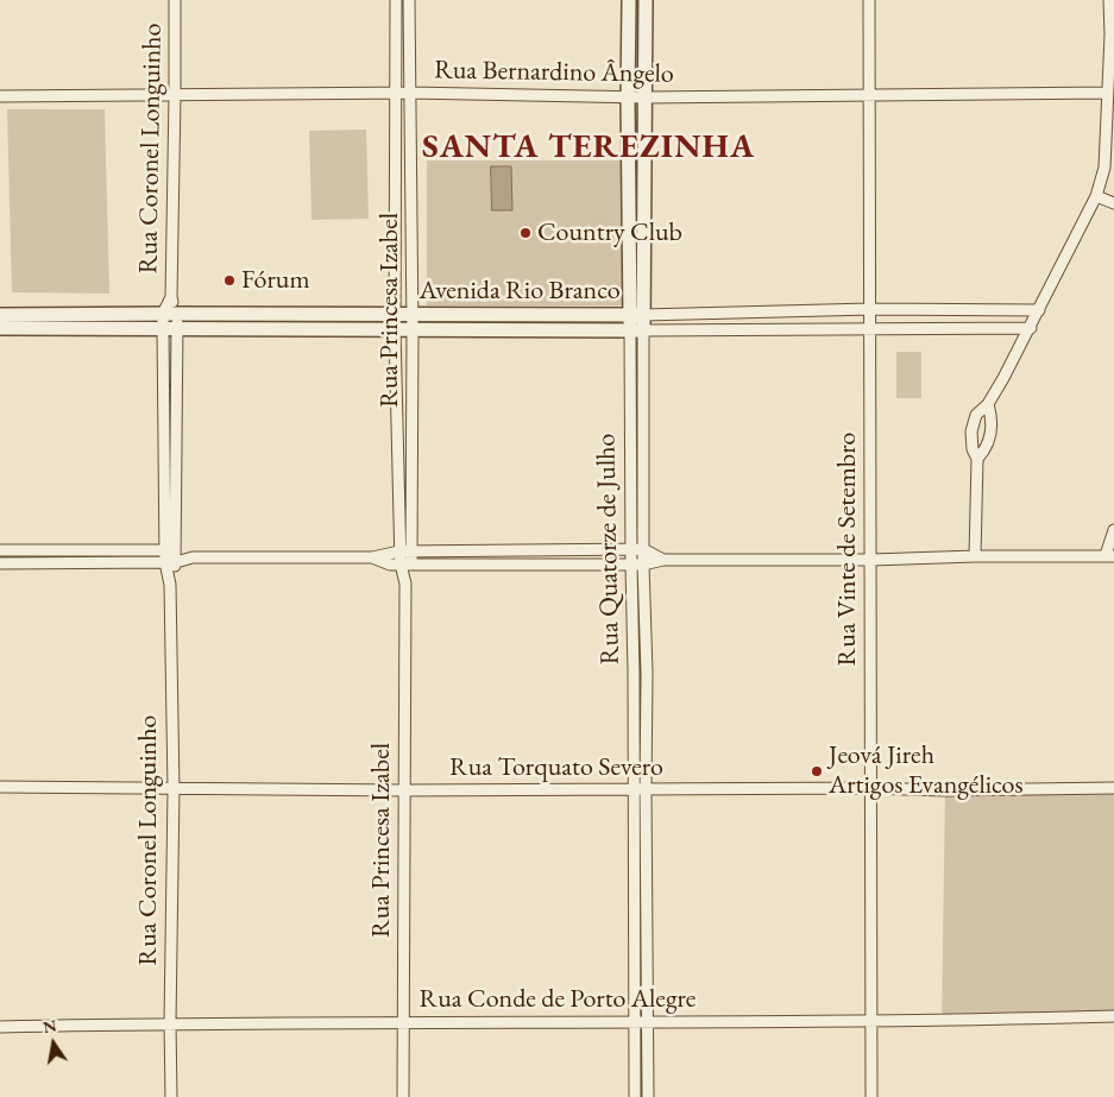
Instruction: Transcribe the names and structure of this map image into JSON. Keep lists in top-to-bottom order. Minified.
{"streets":{"street":["Rua Bernardino Ângelo","Rua Coronel Longuinho","Avenida Rio Branco","Rua Princesa Izabel","Rua Quatorze de Julho","Rua Vinte de Setembro","Rua Torquato Severo","Rua Conde de Porto Alegre"]},"crossings":[["Rua Bernardino Ângelo","Rua Coronel Longuinho"],["Rua Bernardino Ângelo","Rua Princesa Izabel"],["Rua Bernardino Ângelo","Rua Quatorze de Julho"],["Rua Bernardino Ângelo","Rua Vinte de Setembro"],["Rua Coronel Longuinho","Avenida Rio Branco"],["Rua Coronel Longuinho","Rua Torquato Severo"],["Rua Coronel Longuinho","Rua Conde de Porto Alegre"],["Avenida Rio Branco","Rua Princesa Izabel"],["Avenida Rio Branco","Rua Quatorze de Julho"],["Avenida Rio Branco","Rua Vinte de Setembro"],["Rua Princesa Izabel","Rua Torquato Severo"],["Rua Princesa Izabel","Rua Conde de Porto Alegre"],["Rua Quatorze de Julho","Rua Torquato Severo"],["Rua Quatorze de Julho","Rua Conde de Porto Alegre"],["Rua Vinte de Setembro","Rua Torquato Severo"],["Rua Vinte de Setembro","Rua Conde de Porto Alegre"]],"districts":["SANTA TEREZINHA"],"places":["Country Club","Fórum","Jeová Jireh Artigos Evangélicos"],"north":"top"}
